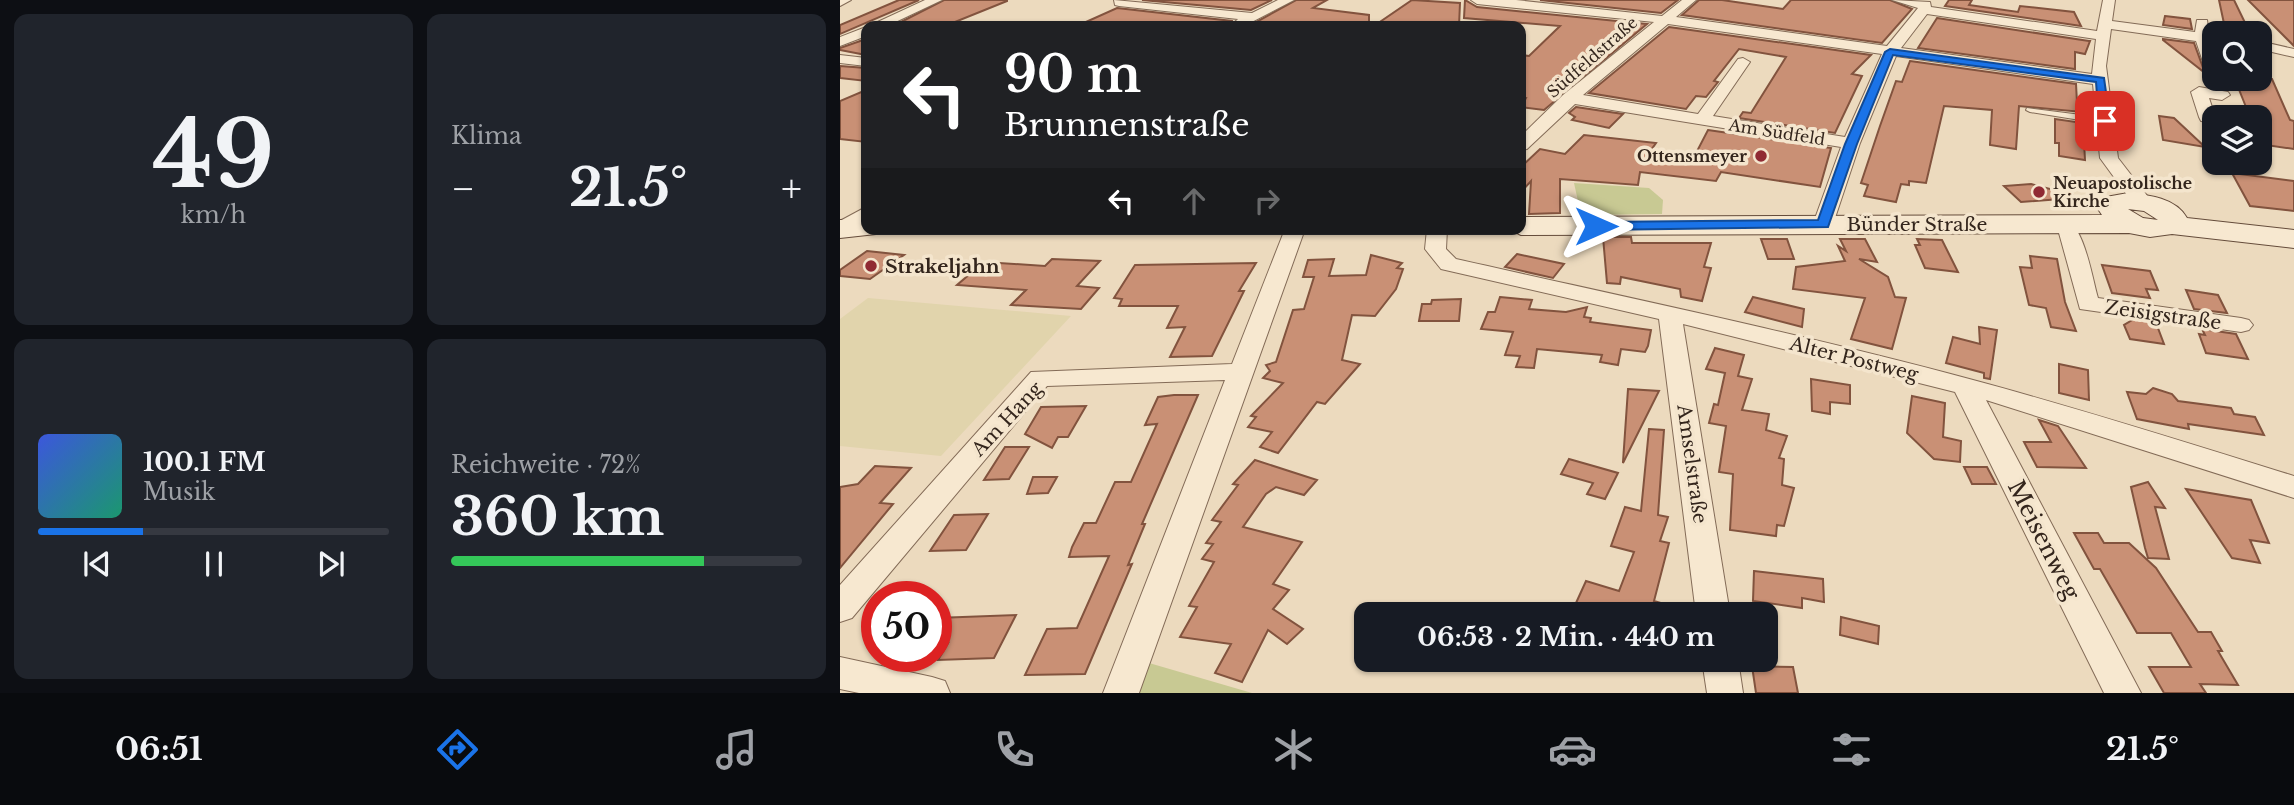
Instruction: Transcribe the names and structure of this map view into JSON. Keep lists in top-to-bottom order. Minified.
{"streets":{"main road":["Bünder Straße"],"street":["Südfeldstraße","Am Südfeld","Zeisigstraße","Alter Postweg","Am Hang","Amselstraße","Meisenweg"]},"crossings":[["Südfeldstraße","Am Südfeld"],["Bünder Straße","Zeisigstraße"],["Alter Postweg","Amselstraße"],["Alter Postweg","Meisenweg"]],"places":["Ottensmeyer","Neuapostolische Kirche","Strakeljahn"],"page":{"tile":[["49","km/h"],"Klima",["Reichweite · 72%","360 km"]],"turn":["90 m","Brunnenstraße"],"heat":["−","21.5°","+"],"song":["100.1 FM","Musik"],"limit":"50","trip":"06:53 · 2 Min. · 440 m","tabs":["06:51","21.5°"]}}
